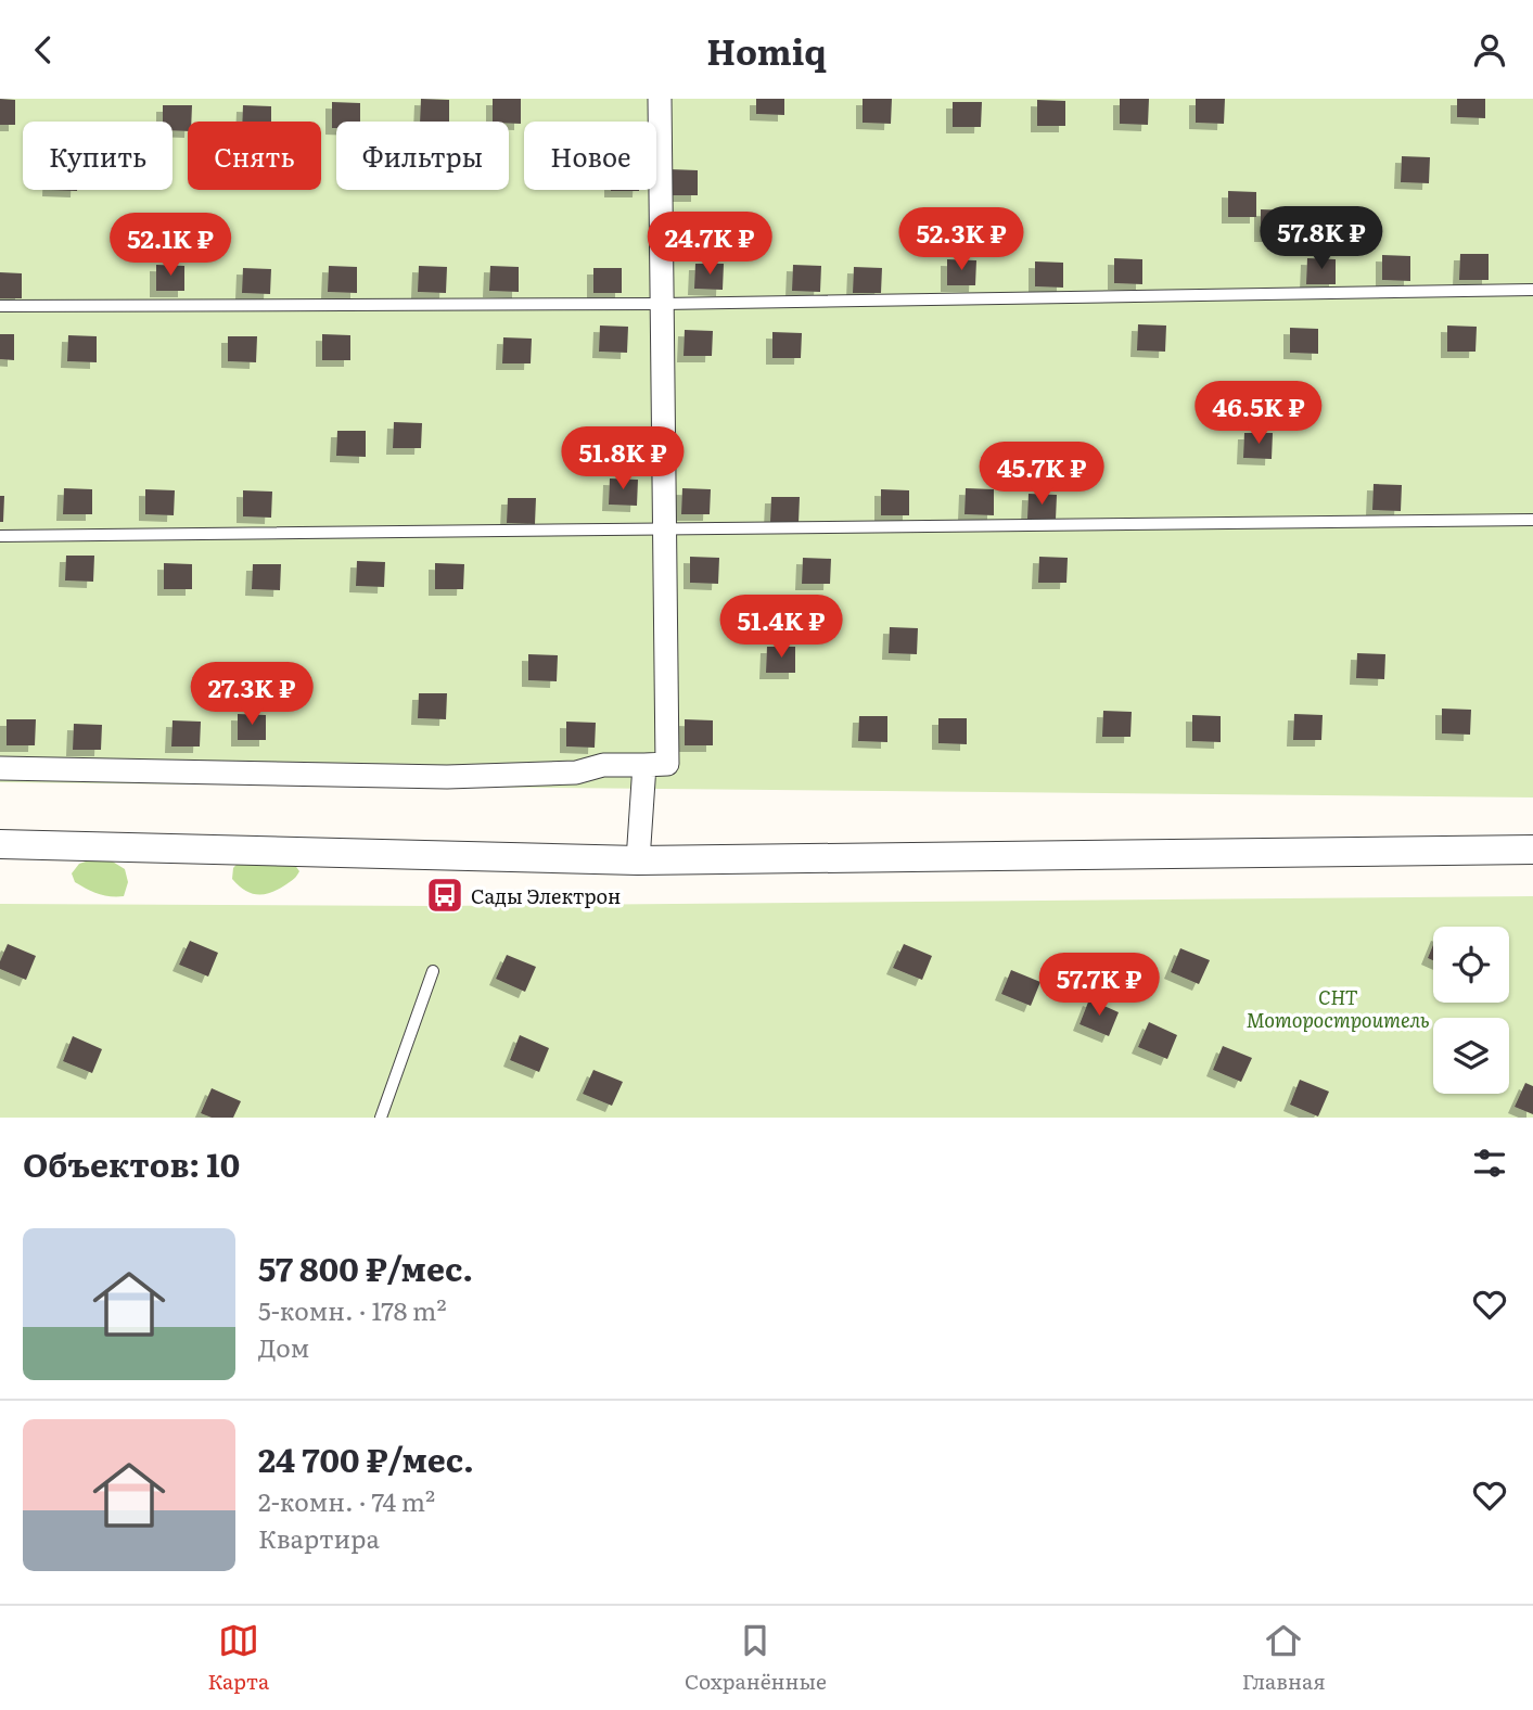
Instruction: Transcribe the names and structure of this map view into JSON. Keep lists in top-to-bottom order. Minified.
{"parks":["СНТ Моторостроитель"],"places":{"bus stop":["Сады Электрон"]},"page":{"header":"Homiq","chip":["Купить","Снять","Фильтры","Новое"],"price":["57.8K ₽","52.3K ₽","24.7K ₽","52.1K ₽","46.5K ₽","51.8K ₽","45.7K ₽","51.4K ₽","27.3K ₽","57.7K ₽"],"heading":"Объектов: 10","list":[{"name":"57 800 ₽/мес.","note":"5-комн. · 178 m² · Дом"},{"name":"24 700 ₽/мес.","note":"2-комн. · 74 m² · Квартира"}],"tabs":["Карта","Сохранённые","Главная"]}}
